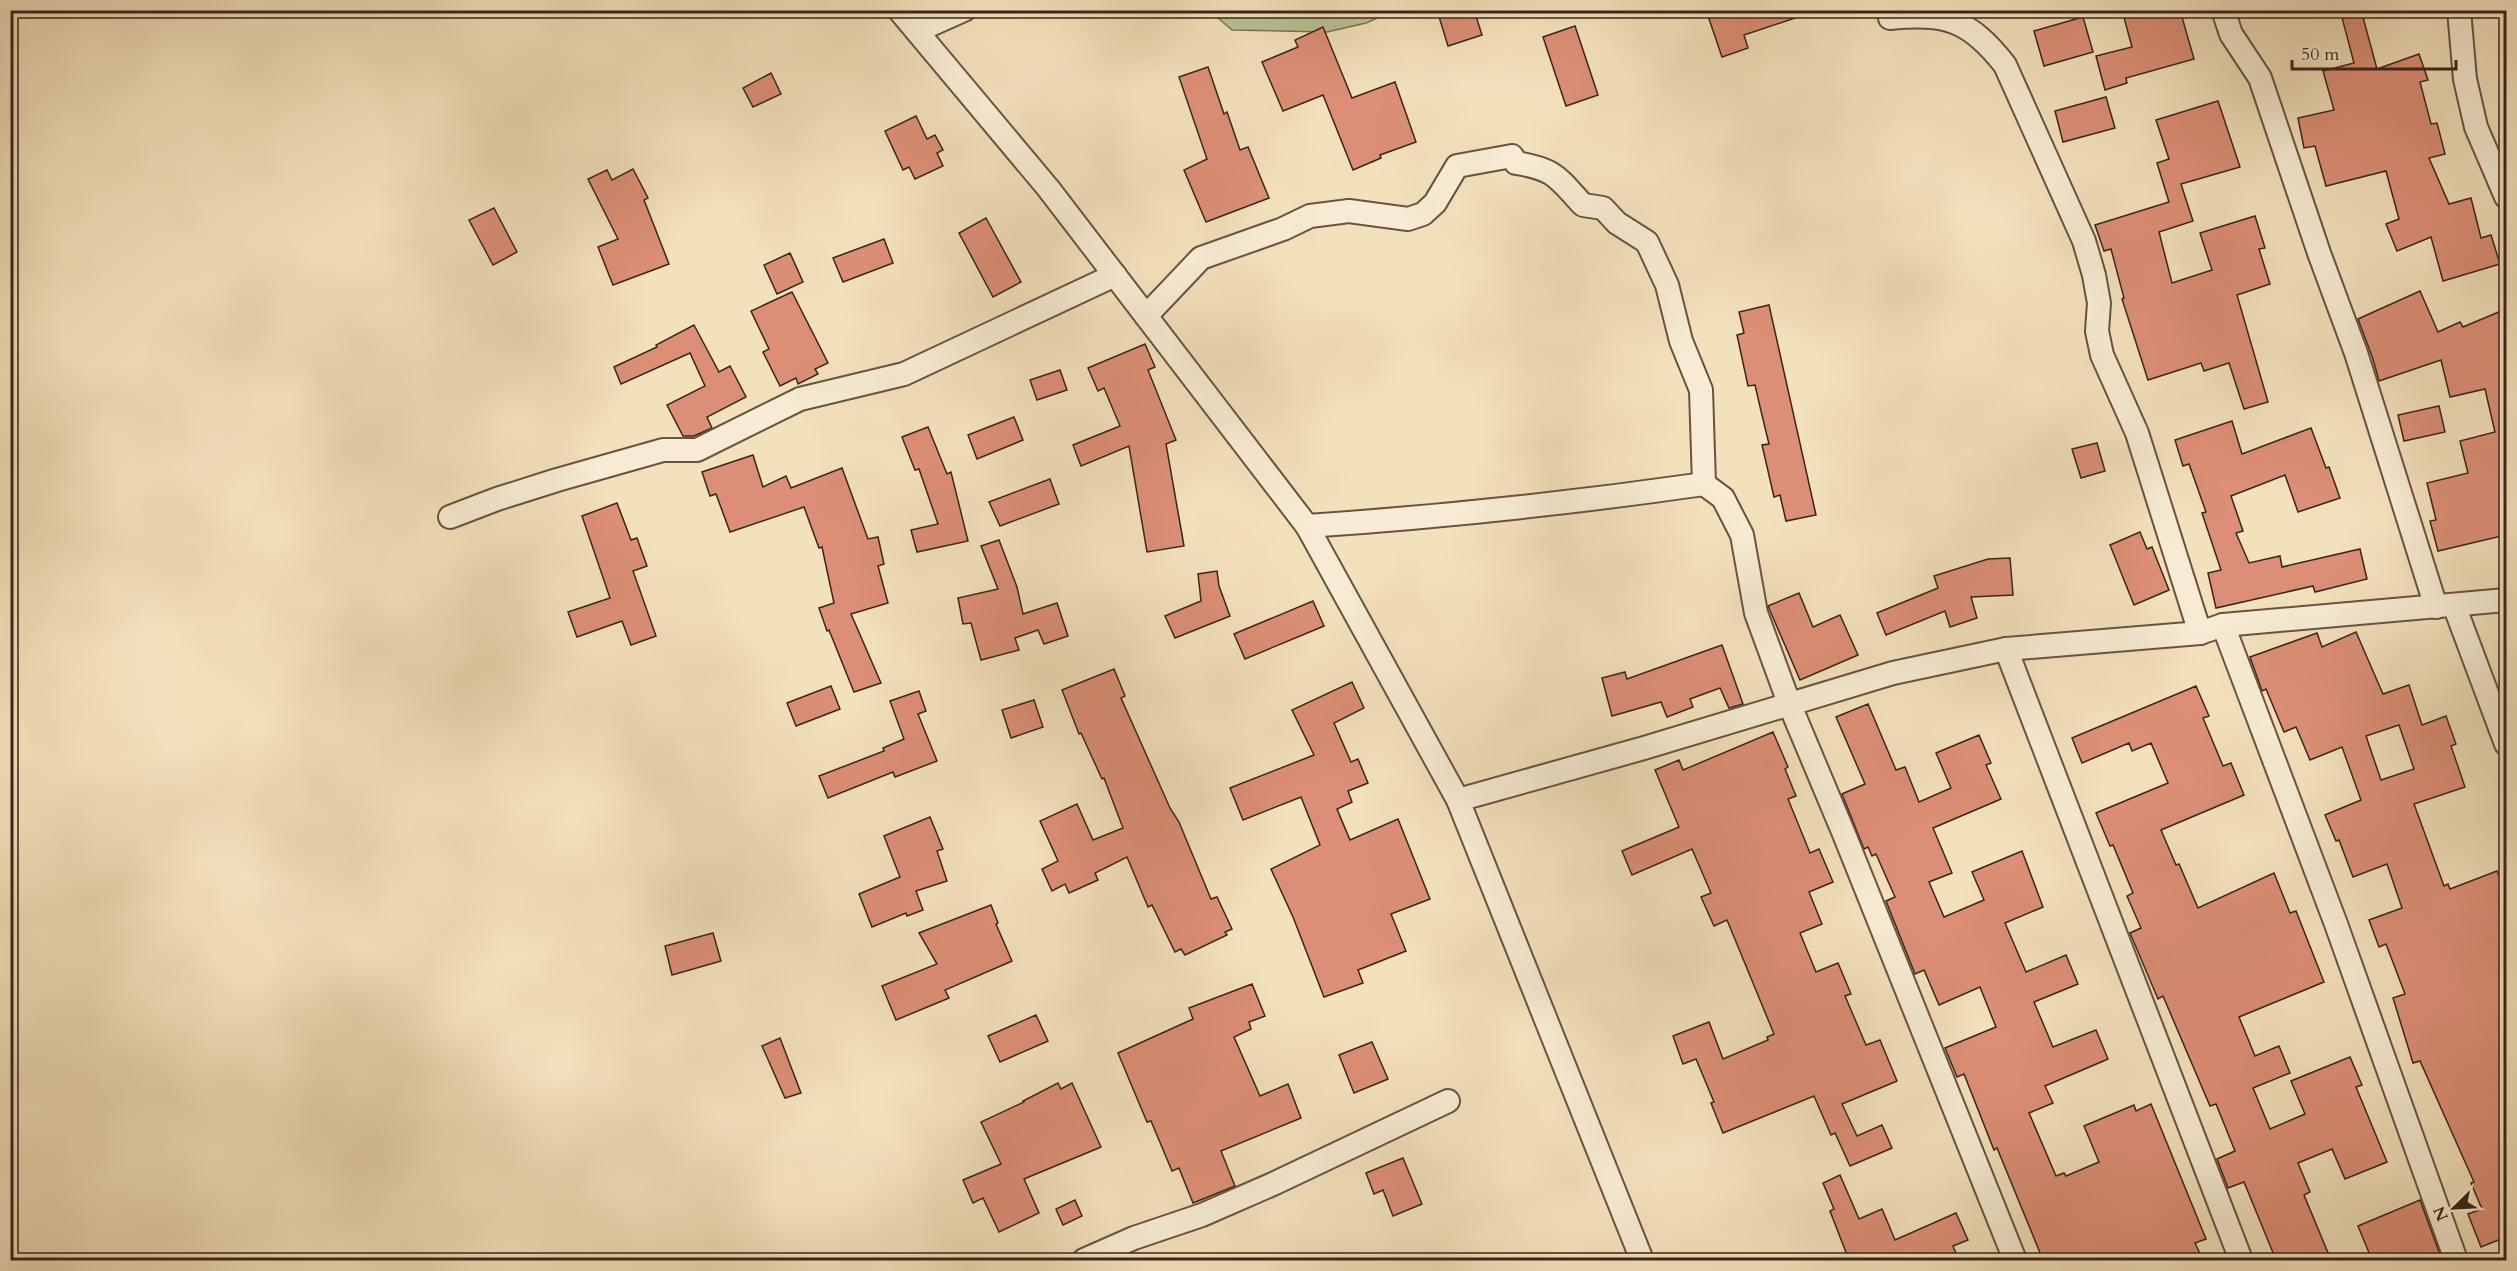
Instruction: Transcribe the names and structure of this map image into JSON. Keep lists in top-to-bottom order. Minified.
{"scale_bar":"50 m","north":"bottom left"}
